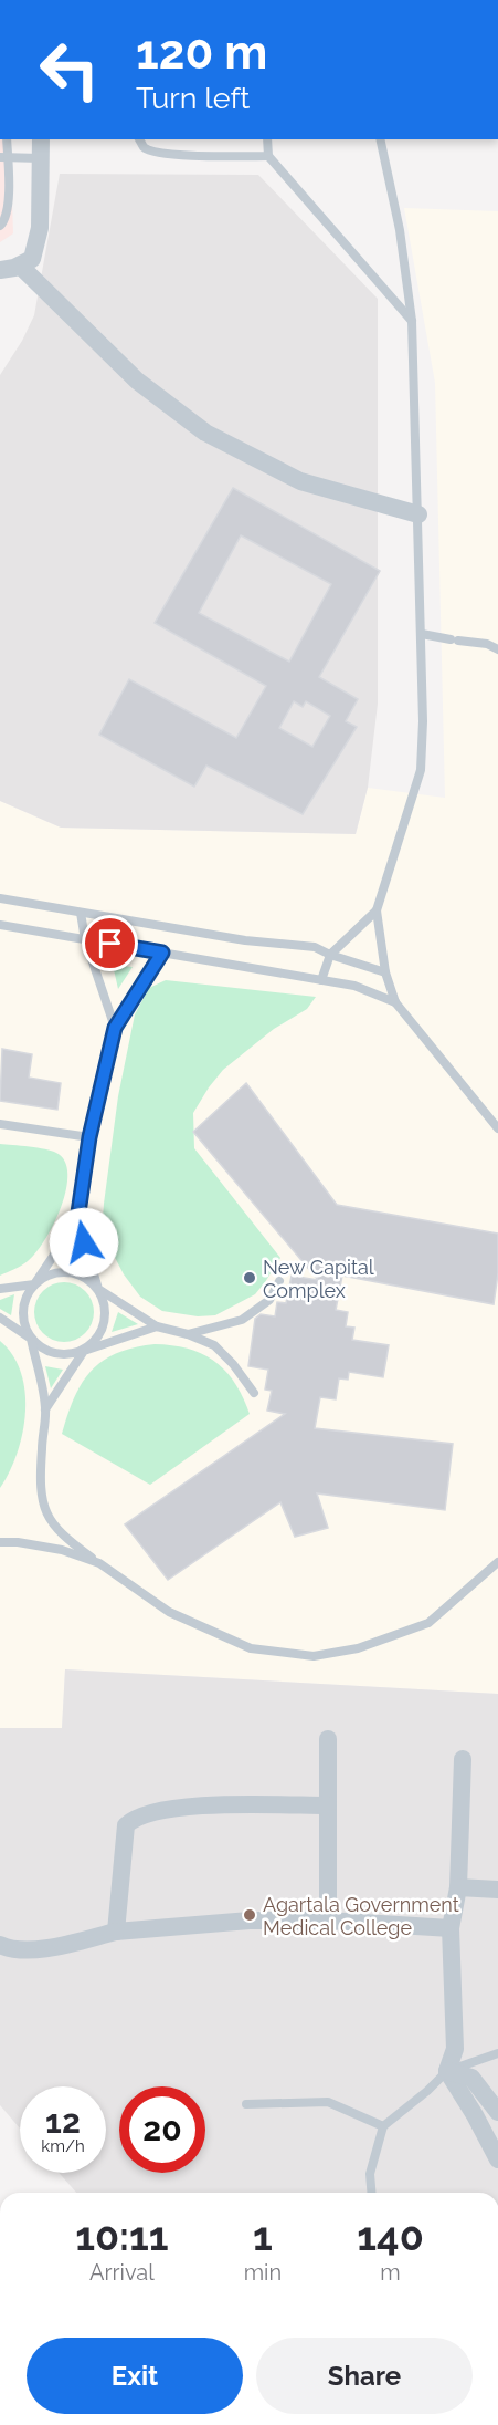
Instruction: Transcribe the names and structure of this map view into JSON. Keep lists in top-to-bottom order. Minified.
{"places":["New Capital Complex","Agartala Government Medical College"],"page":{"turn":["120 m","Turn left"],"speed":"12 km/h","limit":"20","eta":["10:11","Arrival","1","min","140","m"],"buttons":["Exit","Share"]}}
